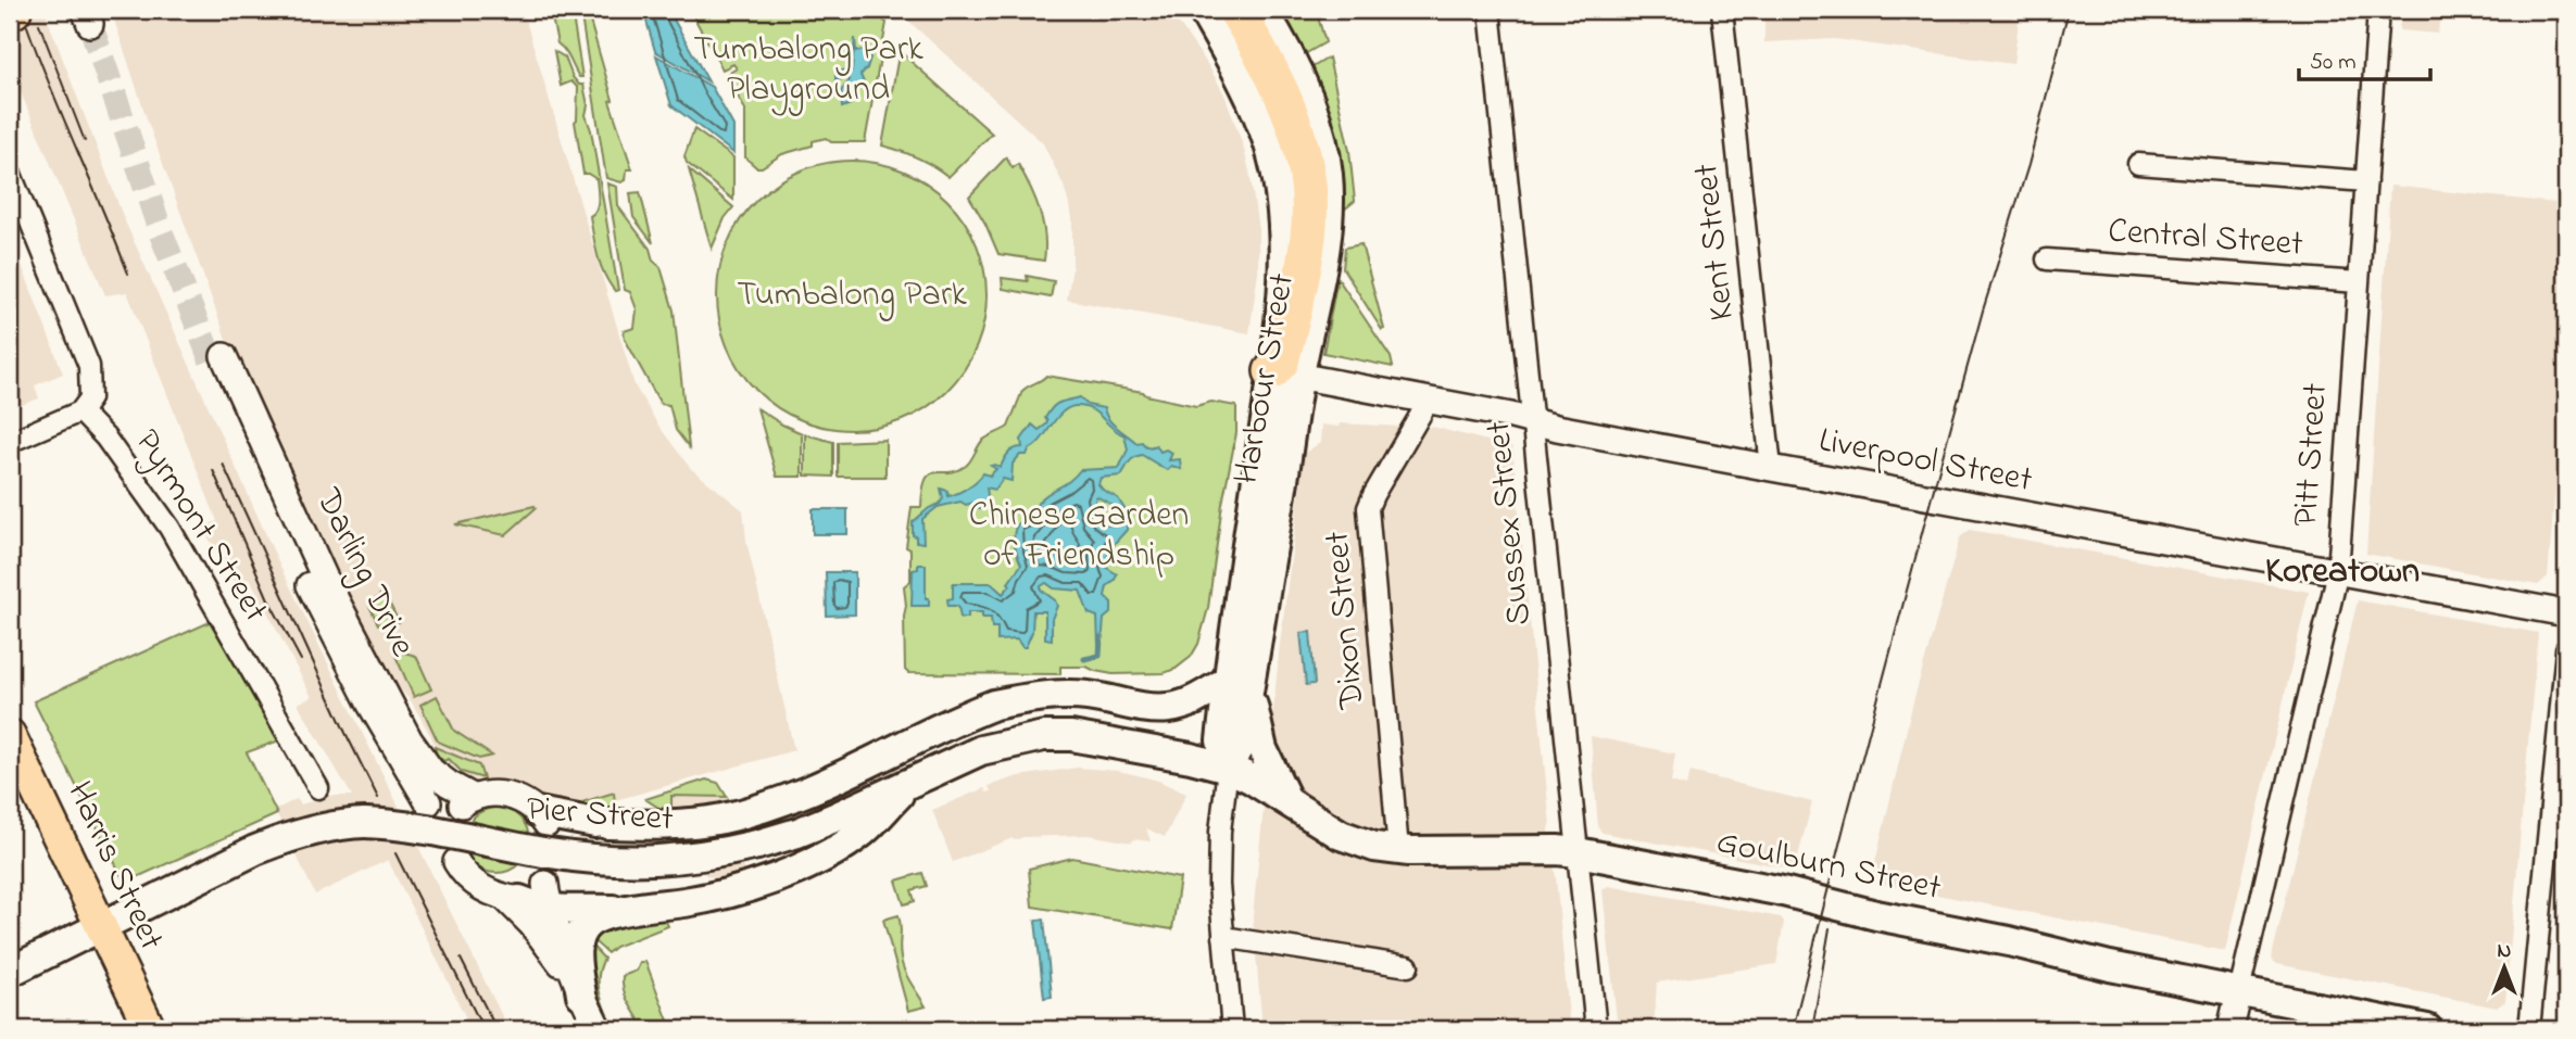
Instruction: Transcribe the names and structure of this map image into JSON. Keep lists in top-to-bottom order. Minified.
{"streets":{"main road":["Harbour Street","Pier Street","Harris Street","Goulburn Street"],"street":["Central Street","Kent Street","Pitt Street","Liverpool Street","Sussex Street","Pyrmont Street","Darling Drive","Dixon Street"]},"crossings":[["Central Street","Pitt Street"],["Kent Street","Liverpool Street"],["Harbour Street","Liverpool Street"],["Harbour Street","Pier Street"],["Harbour Street","Goulburn Street"],["Pitt Street","Liverpool Street"],["Pitt Street","Goulburn Street"],["Liverpool Street","Sussex Street"],["Liverpool Street","Dixon Street"],["Sussex Street","Goulburn Street"],["Dixon Street","Goulburn Street"],["Pier Street","Harris Street"],["Pier Street","Goulburn Street"]],"districts":["Koreatown"],"parks":["Tumbalong Park Playground","Tumbalong Park","Chinese Garden of Friendship"],"scale_bar":"50 m","north":"top"}
